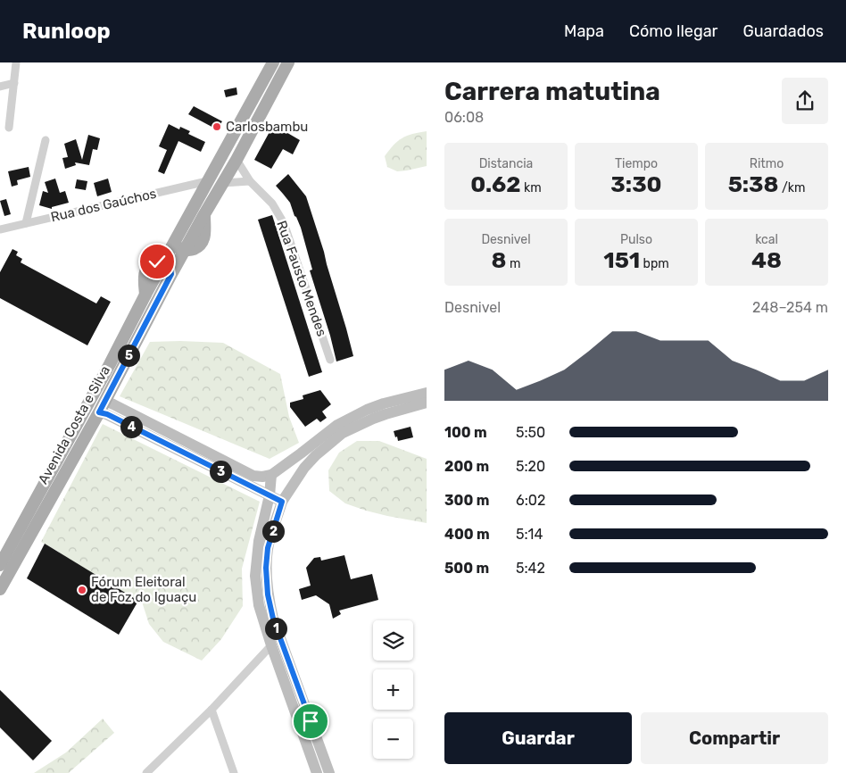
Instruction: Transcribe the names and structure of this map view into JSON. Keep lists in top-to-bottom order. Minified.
{"streets":{"main road":["Avenida Costa e Silva"],"street":["Rua dos Gaúchos","Rua Fausto Mendes"]},"places":["Carlosbambu","Fórum Eleitoral de Foz do Iguaçu"],"page":{"header":"Runloop","nav":["Mapa","Cómo llegar","Guardados"],"heading":["Carrera matutina","06:08"],"stats":[["Distancia","0.62 km"],["Tiempo","3:30"],["Ritmo","5:38 /km"],["Desnivel","8 m"],["Pulso","151 bpm"],["kcal","48"]],"chart":["Desnivel","248–254 m"],"pins":["5","4","3","2","1"],"list":[{"name":"100 m","note":"5:50"},{"name":"200 m","note":"5:20"},{"name":"300 m","note":"6:02"},{"name":"400 m","note":"5:14"},{"name":"500 m","note":"5:42"}],"map_buttons":["+","−"],"buttons":["Guardar","Compartir"]}}
